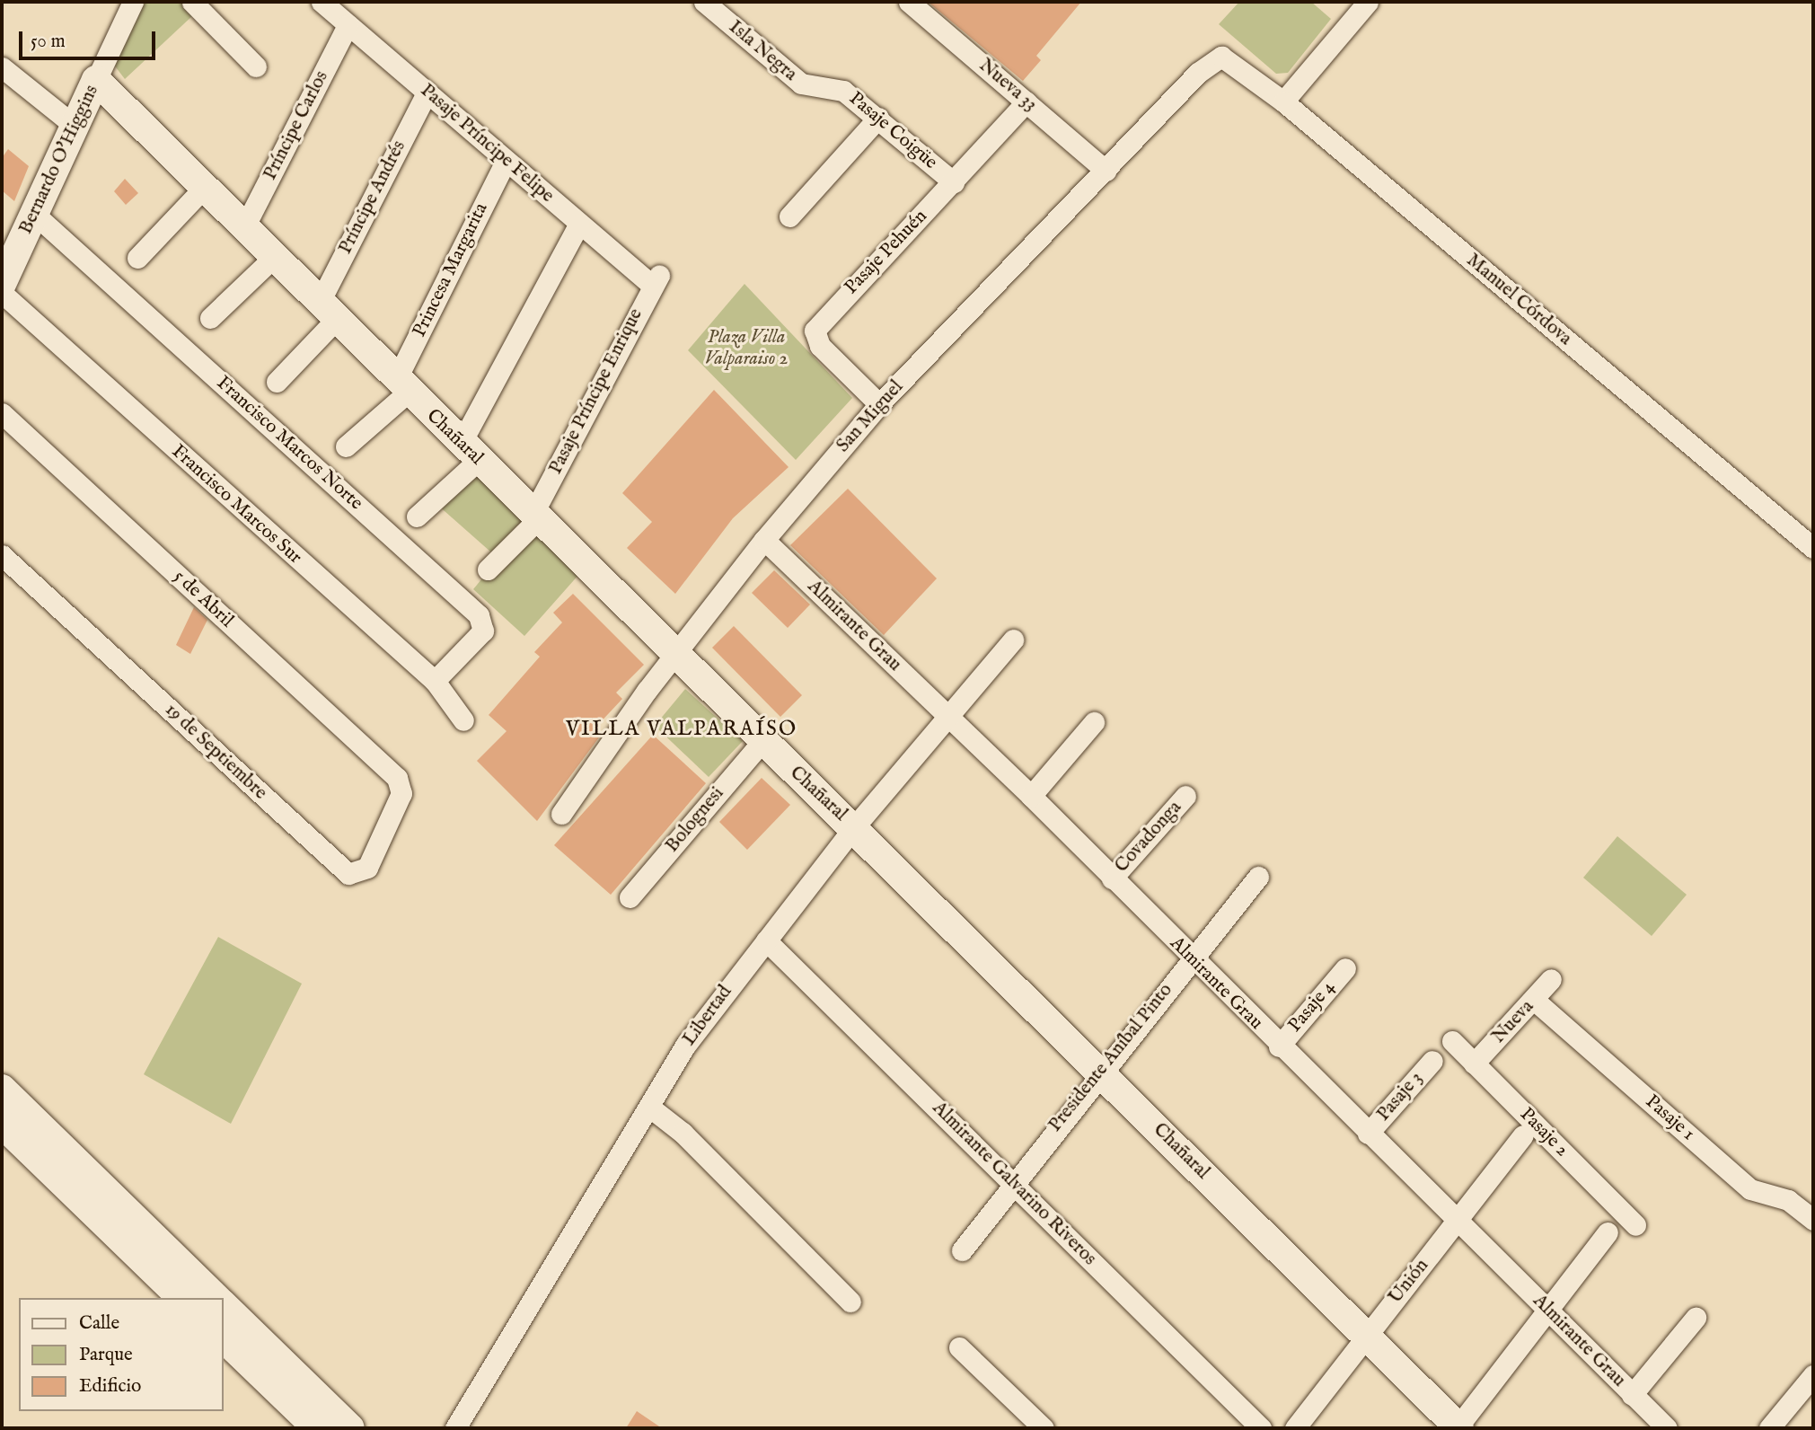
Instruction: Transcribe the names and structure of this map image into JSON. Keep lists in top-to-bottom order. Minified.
{"streets":{"street":["Isla Negra","Nueva 33","Príncipe Carlos","Pasaje Coigüe","Pasaje Príncipe Felipe","Bernardo O'Higgins","Príncipe Andrés","Pasaje Pehuén","Princesa Margarita","Manuel Córdova","Pasaje Príncipe Enrique","San Miguel","Chañaral","Francisco Marcos Norte","Francisco Marcos Sur","5 de Abril","Almirante Grau","19 de Septiembre","Bolognesi","Covadonga","Pasaje 4","Libertad","Nueva","Presidente Aníbal Pinto","Pasaje 3","Pasaje 1","Pasaje 2","Almirante Galvarino Riveros","Unión"]},"crossings":[["Isla Negra","Pasaje Coigüe"],["Nueva 33","Pasaje Pehuén"],["Nueva 33","San Miguel"],["Príncipe Carlos","Pasaje Príncipe Felipe"],["Príncipe Carlos","Chañaral"],["Pasaje Coigüe","Pasaje Pehuén"],["Pasaje Príncipe Felipe","Príncipe Andrés"],["Pasaje Príncipe Felipe","Princesa Margarita"],["Pasaje Príncipe Felipe","Pasaje Príncipe Enrique"],["Bernardo O'Higgins","Chañaral"],["Bernardo O'Higgins","Francisco Marcos Norte"],["Príncipe Andrés","Chañaral"],["Pasaje Pehuén","San Miguel"],["Princesa Margarita","Chañaral"],["Manuel Córdova","San Miguel"],["Pasaje Príncipe Enrique","Chañaral"],["San Miguel","Chañaral"],["San Miguel","Almirante Grau"],["Chañaral","Bolognesi"],["Chañaral","Libertad"],["Chañaral","Presidente Aníbal Pinto"],["Chañaral","Unión"],["Francisco Marcos Norte","Francisco Marcos Sur"],["5 de Abril","19 de Septiembre"],["Almirante Grau","Covadonga"],["Almirante Grau","Pasaje 4"],["Almirante Grau","Libertad"],["Almirante Grau","Presidente Aníbal Pinto"],["Almirante Grau","Pasaje 3"],["Almirante Grau","Unión"],["Libertad","Almirante Galvarino Riveros"],["Nueva","Pasaje 1"],["Nueva","Pasaje 2"],["Presidente Aníbal Pinto","Almirante Galvarino Riveros"]],"districts":["VILLA VALPARAÍSO"],"parks":["Plaza Villa Valparaiso 2"],"legend":["Calle","Parque","Edificio"],"scale_bar":"50 m"}
